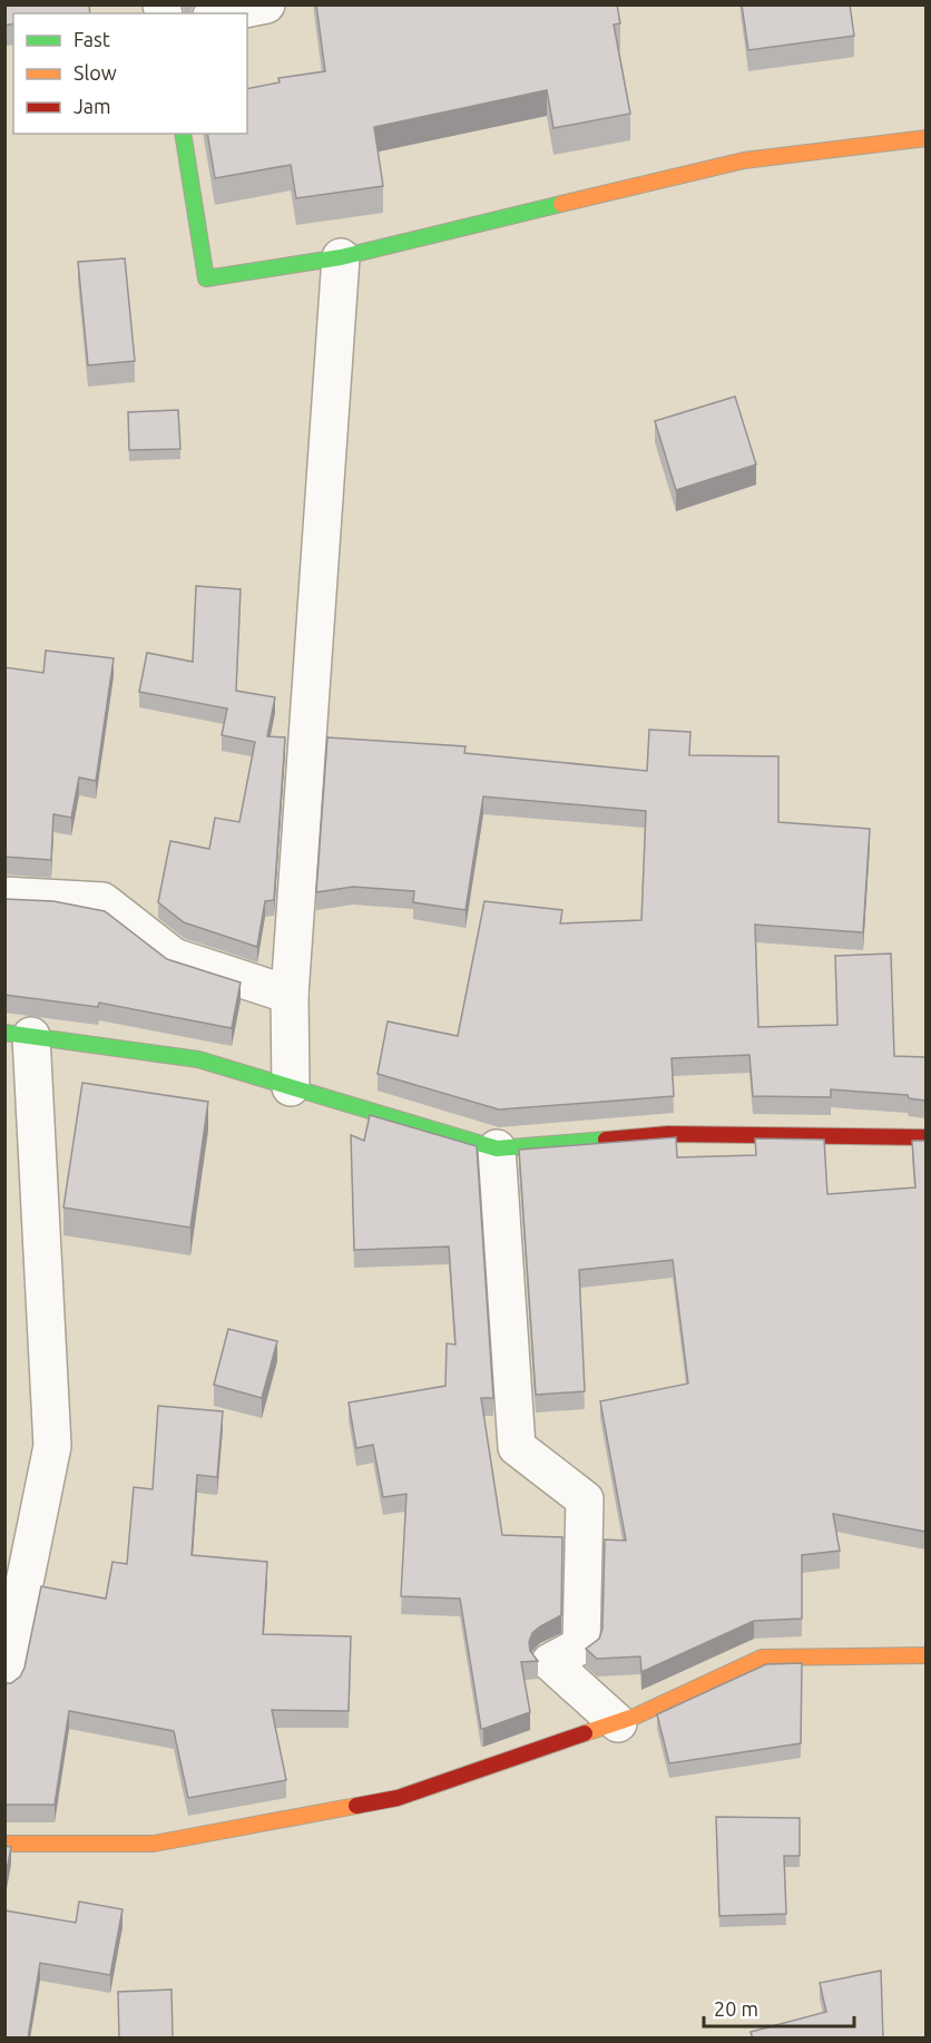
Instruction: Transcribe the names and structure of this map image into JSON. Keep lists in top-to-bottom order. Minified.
{"legend":["Fast","Slow","Jam"],"scale_bar":"20 m"}
